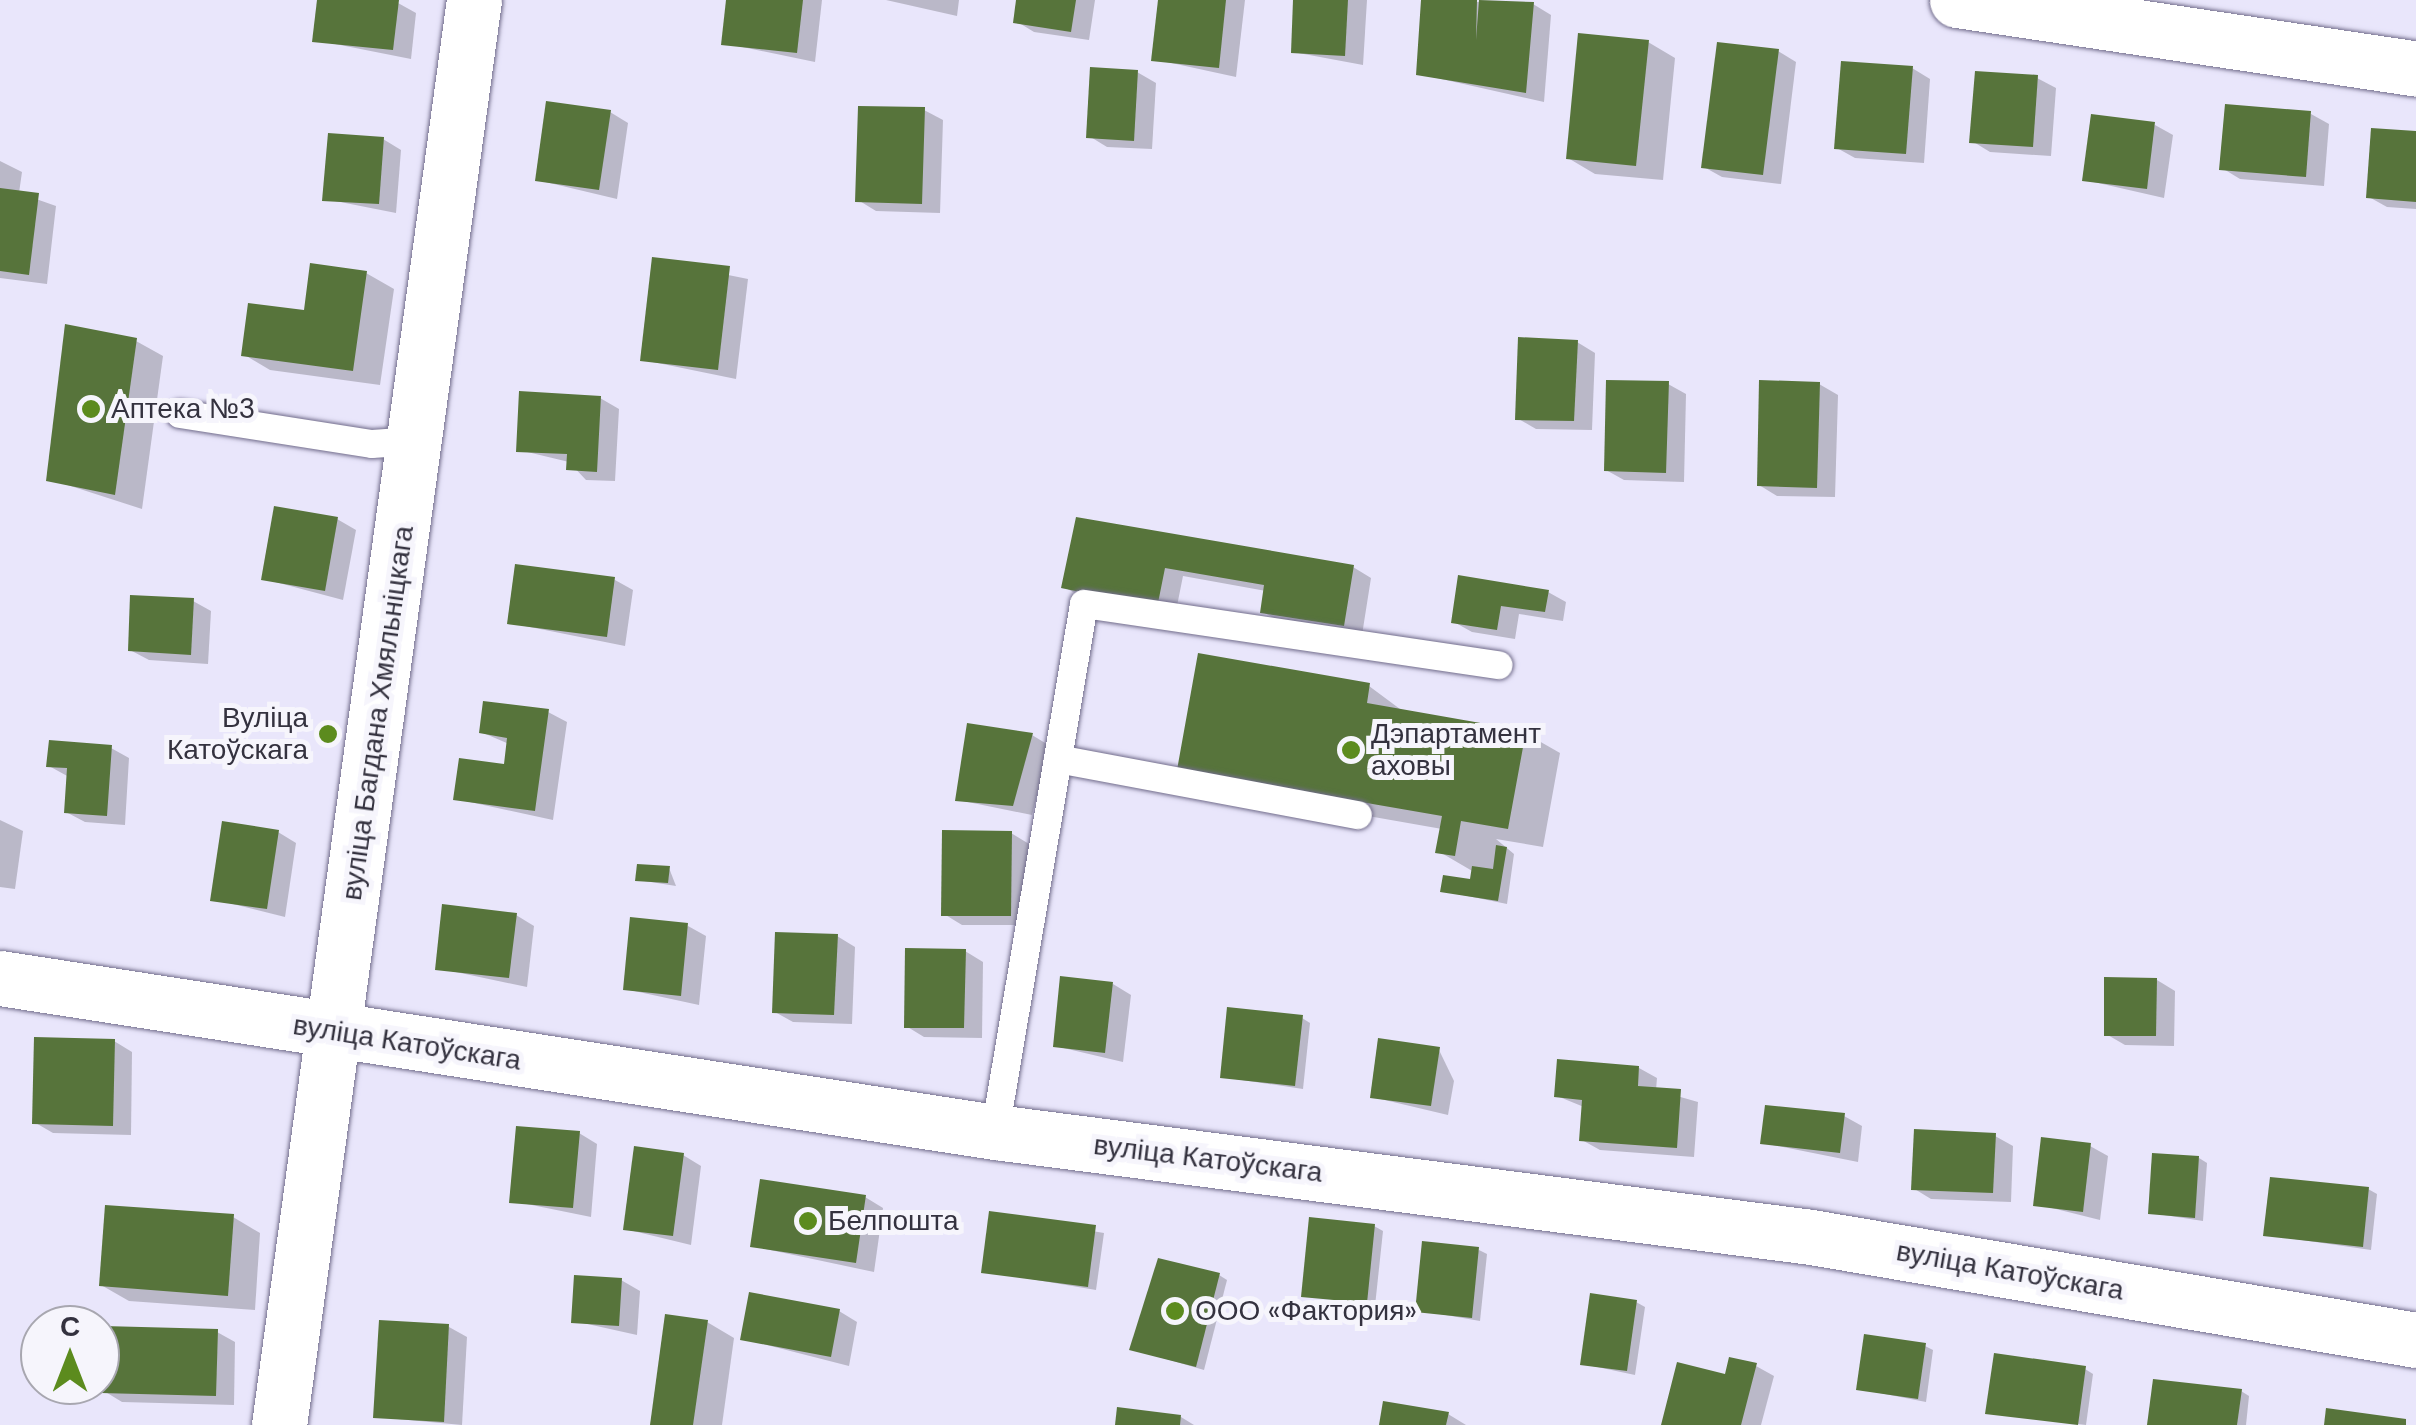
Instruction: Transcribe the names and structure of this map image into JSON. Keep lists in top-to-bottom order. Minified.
{"streets":{"street":["вуліца Багдана Хмяльніцкага","вуліца Катоўскага"]},"crossings":[["вуліца Багдана Хмяльніцкага","вуліца Катоўскага"]],"places":["Аптека №3","Вуліца Катоўскага","Дэпартамент аховы","Белпошта","ООО «Фактория»"],"north":"top"}
